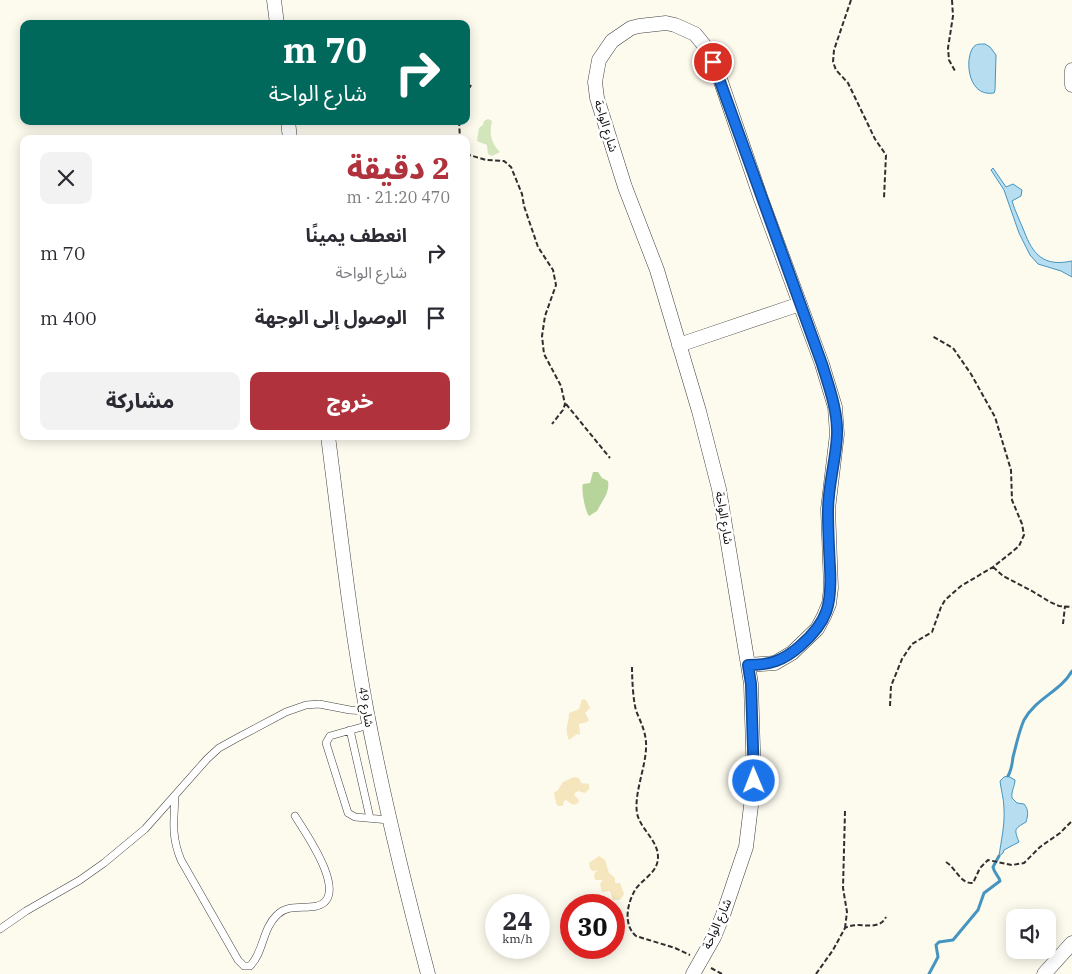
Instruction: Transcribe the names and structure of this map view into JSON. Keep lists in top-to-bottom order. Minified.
{"streets":{"street":["شارع الواحة","شارع 49"]},"page":{"turn":["70 m","شارع الواحة"],"heading":["2 دقيقة","470 m · 21:20"],"list":[{"name":"انعطف يمينًا","note":"شارع الواحة","value":"70 m"},{"name":"الوصول إلى الوجهة","value":"400 m"}],"buttons":["خروج","مشاركة"],"speed":"24 km/h","limit":"30"}}
